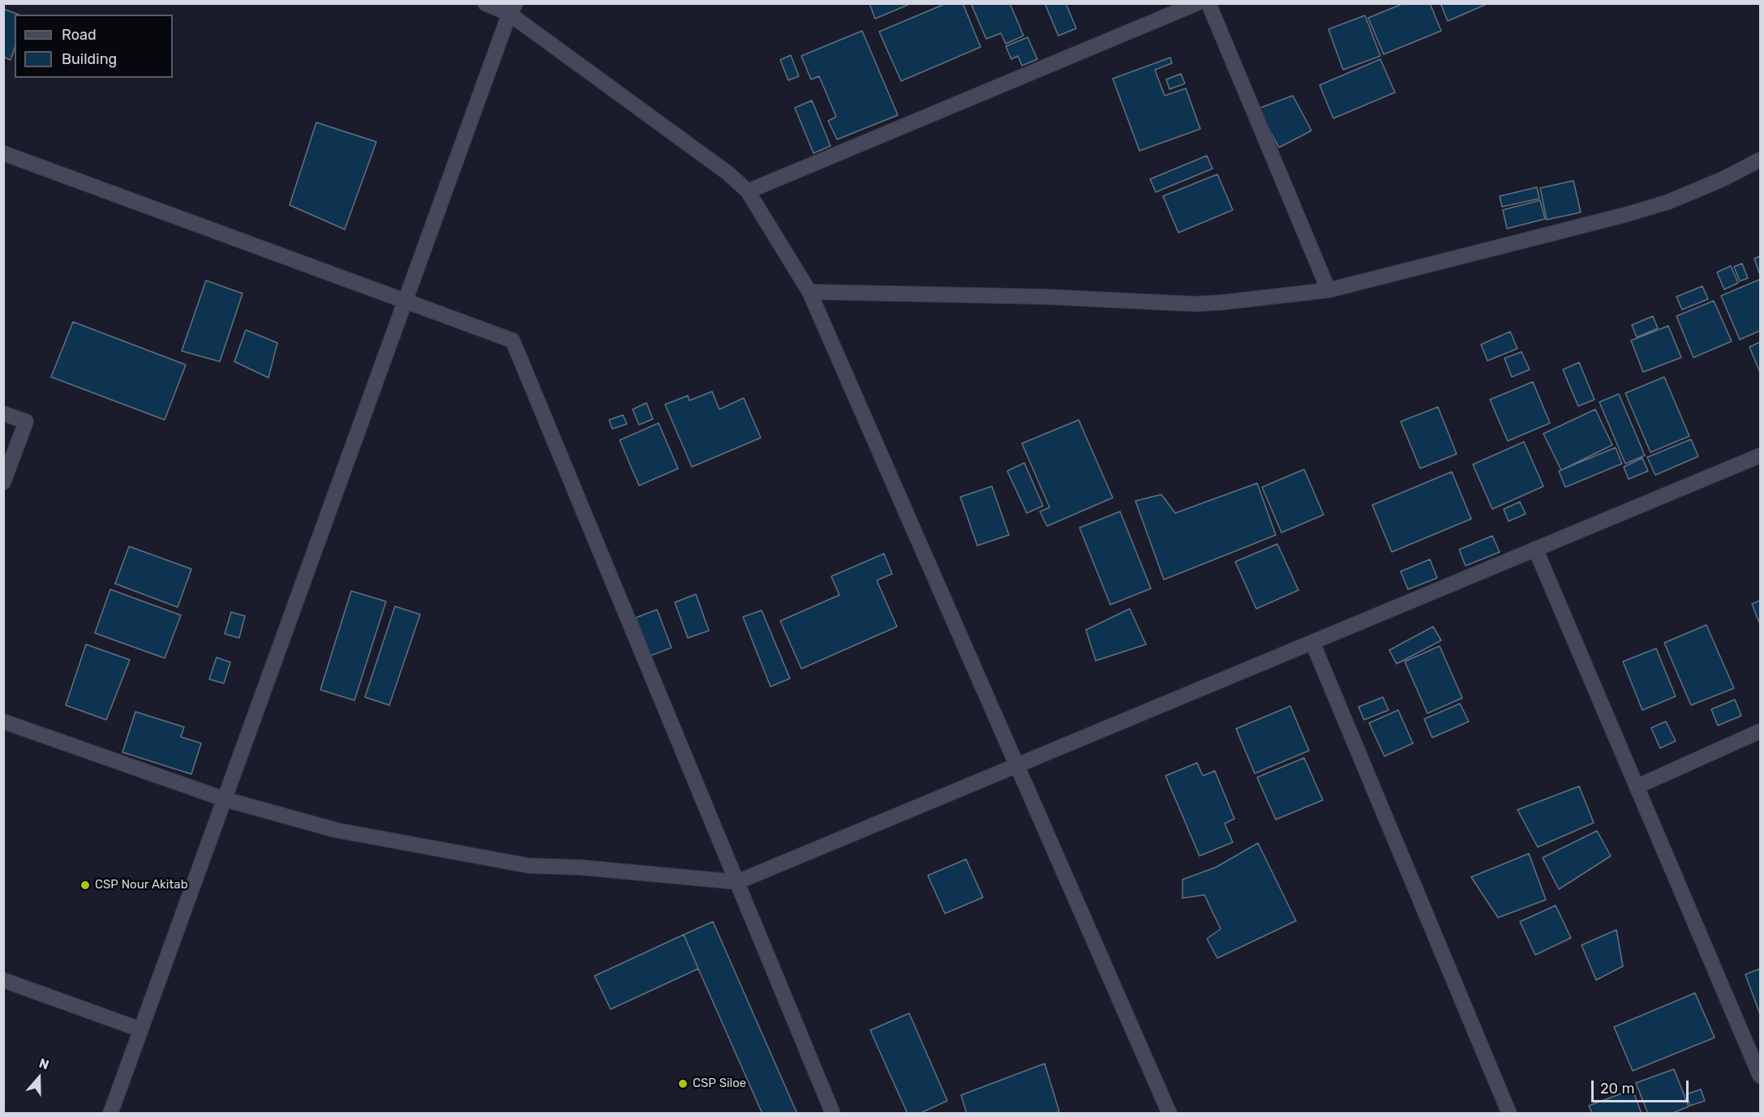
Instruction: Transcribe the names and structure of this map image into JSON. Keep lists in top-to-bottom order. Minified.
{"places":["CSP Nour Akitab","CSP Siloe"],"legend":["Road","Building"],"scale_bar":"20 m","north":"top"}
